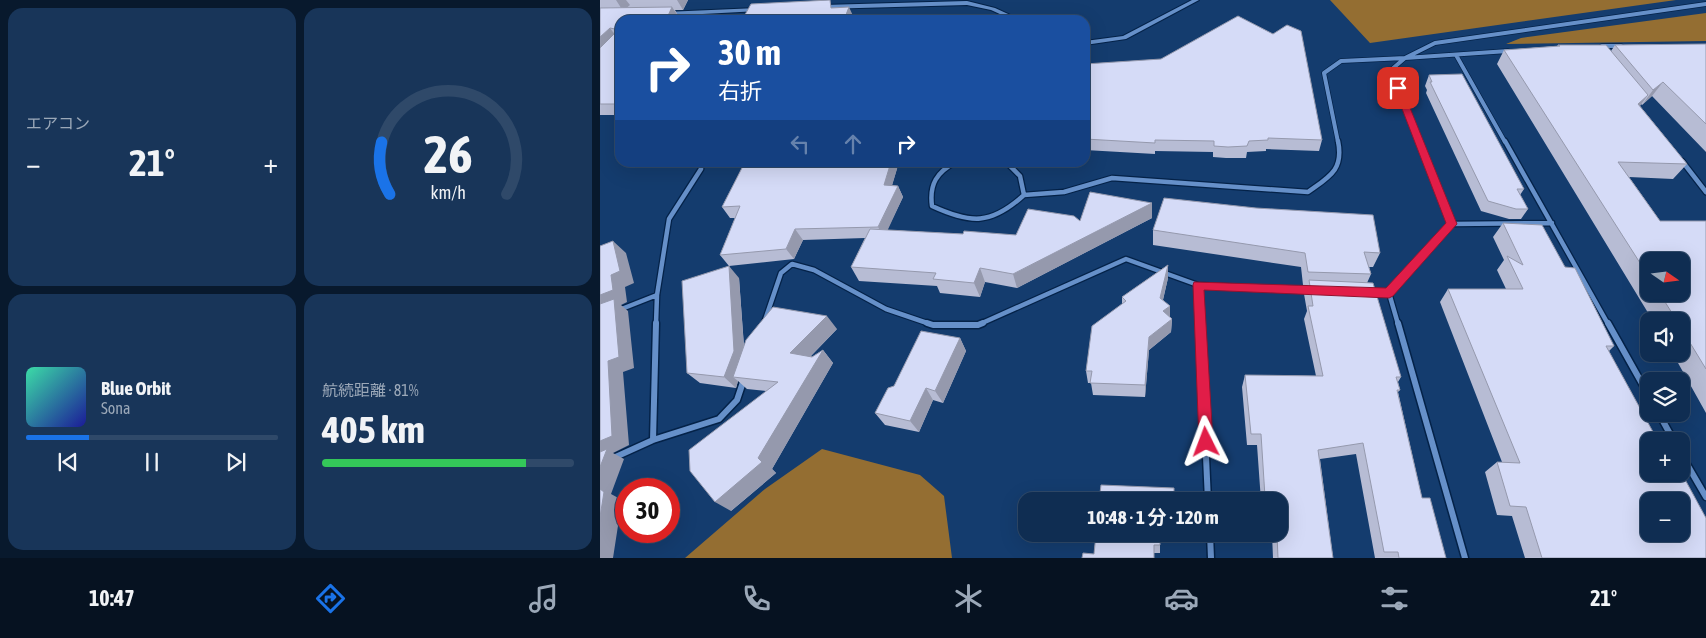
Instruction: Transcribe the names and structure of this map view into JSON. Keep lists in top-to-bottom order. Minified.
{"north":"right","page":{"tile":["エアコン",["航続距離 · 81%","405 km"]],"turn":["30 m","右折"],"heat":["−","21°","+"],"map_buttons":["+","−"],"song":["Blue Orbit","Sona"],"limit":"30","trip":"10:48 · 1 分 · 120 m","tabs":["10:47","21°"],"gauge":["26","km/h"]}}
